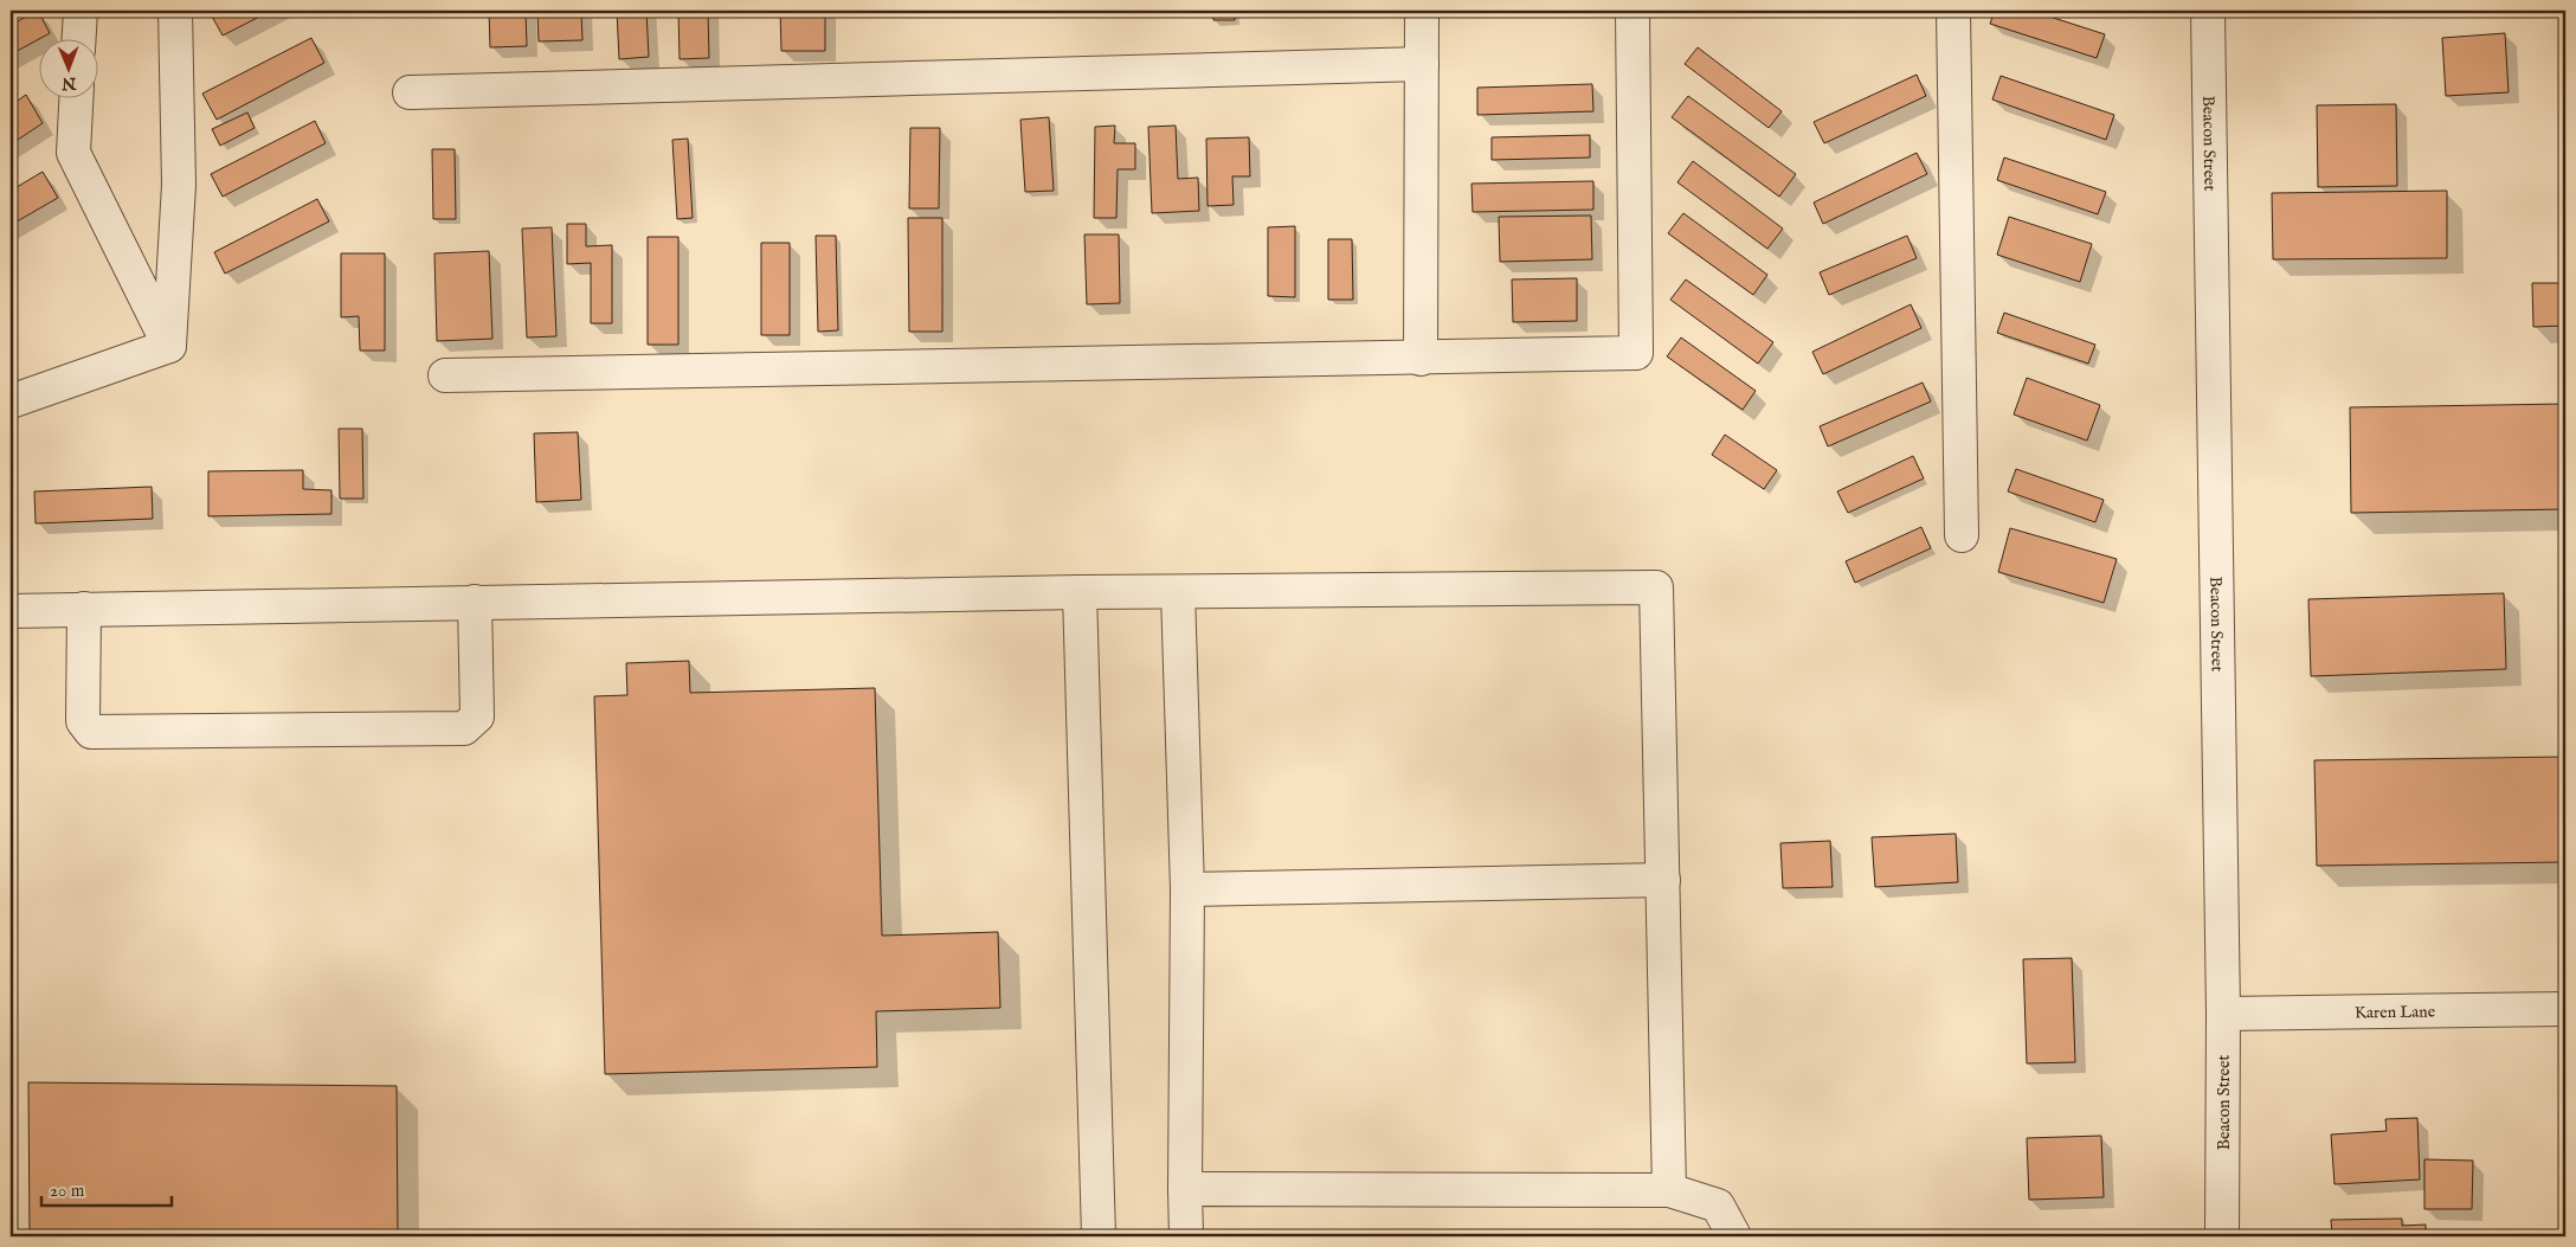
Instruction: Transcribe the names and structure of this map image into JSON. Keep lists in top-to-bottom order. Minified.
{"streets":{"street":["Beacon Street","Karen Lane"]},"crossings":[["Beacon Street","Karen Lane"]],"scale_bar":"20 m","north":"bottom"}
